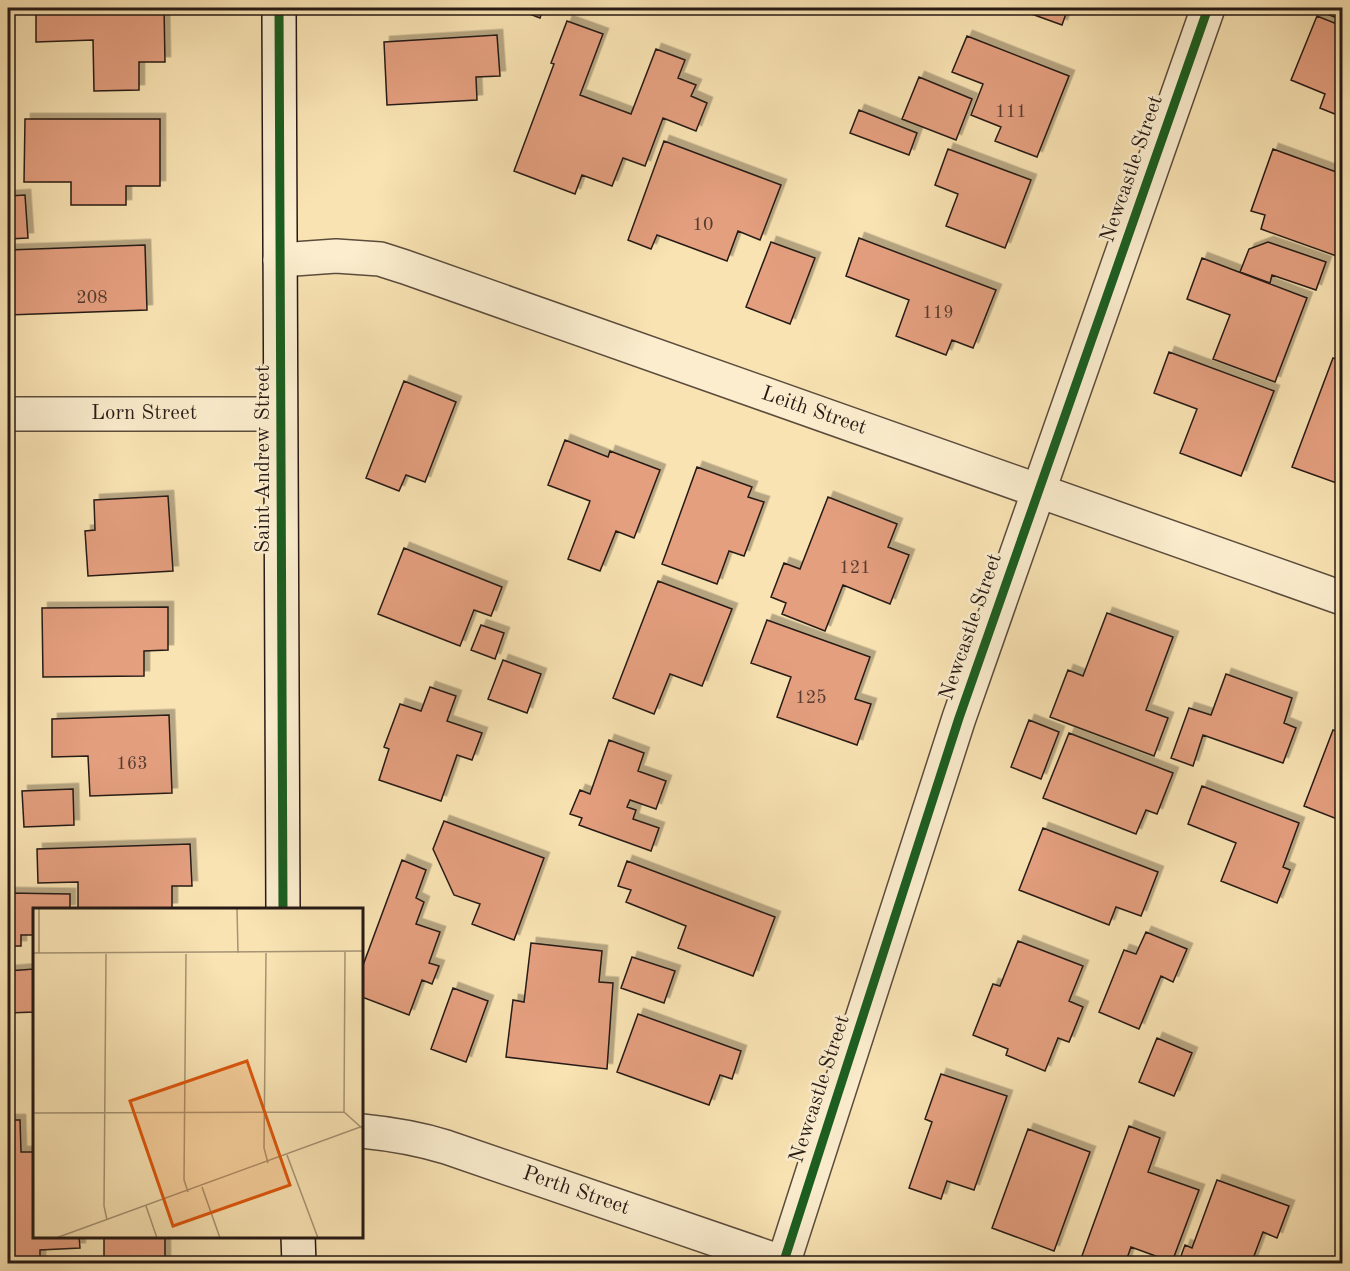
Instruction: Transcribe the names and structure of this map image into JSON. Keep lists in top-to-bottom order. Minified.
{"streets":{"street":["Newcastle Street","Leith Street","Lorn Street","Saint Andrew Street","Perth Street"]},"crossings":[["Newcastle Street","Leith Street"],["Newcastle Street","Perth Street"],["Leith Street","Saint Andrew Street"],["Lorn Street","Saint Andrew Street"]],"house_numbers":["111","10","208","119","121","125","163"]}
